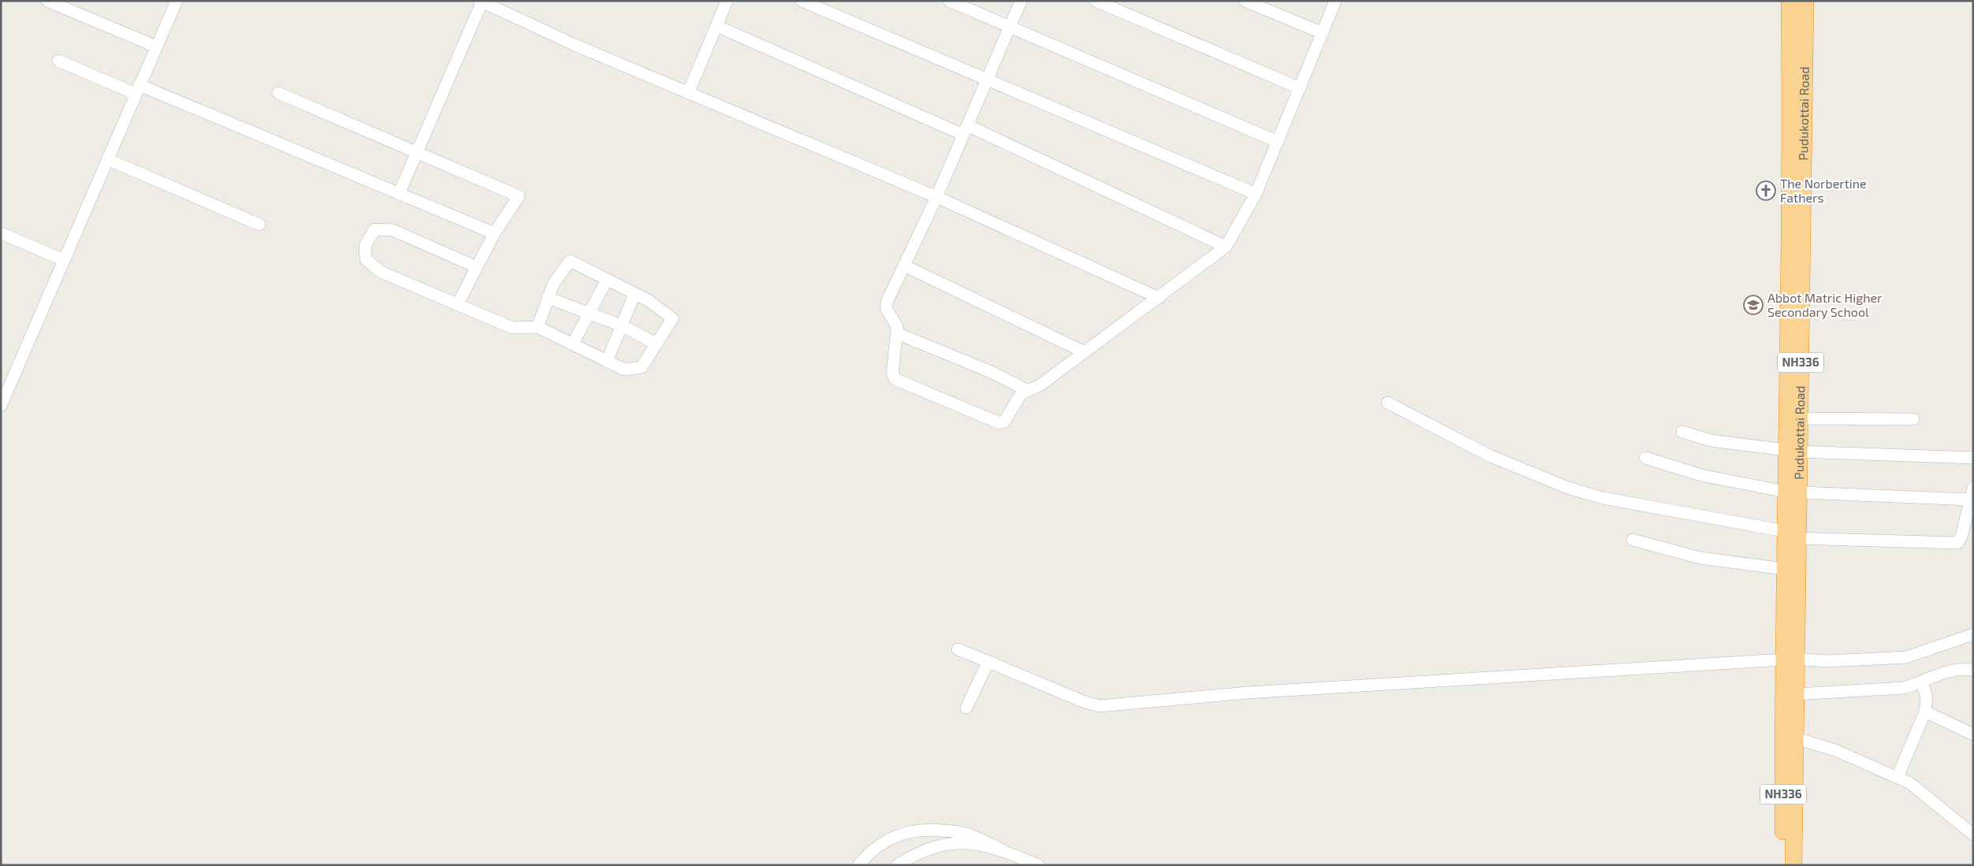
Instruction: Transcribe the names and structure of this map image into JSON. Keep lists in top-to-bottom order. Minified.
{"streets":{"highway":["Pudukottai Road","NH336"]},"places":{"church":["The Norbertine Fathers"],"school or university":["Abbot Matric Higher Secondary School"]}}
